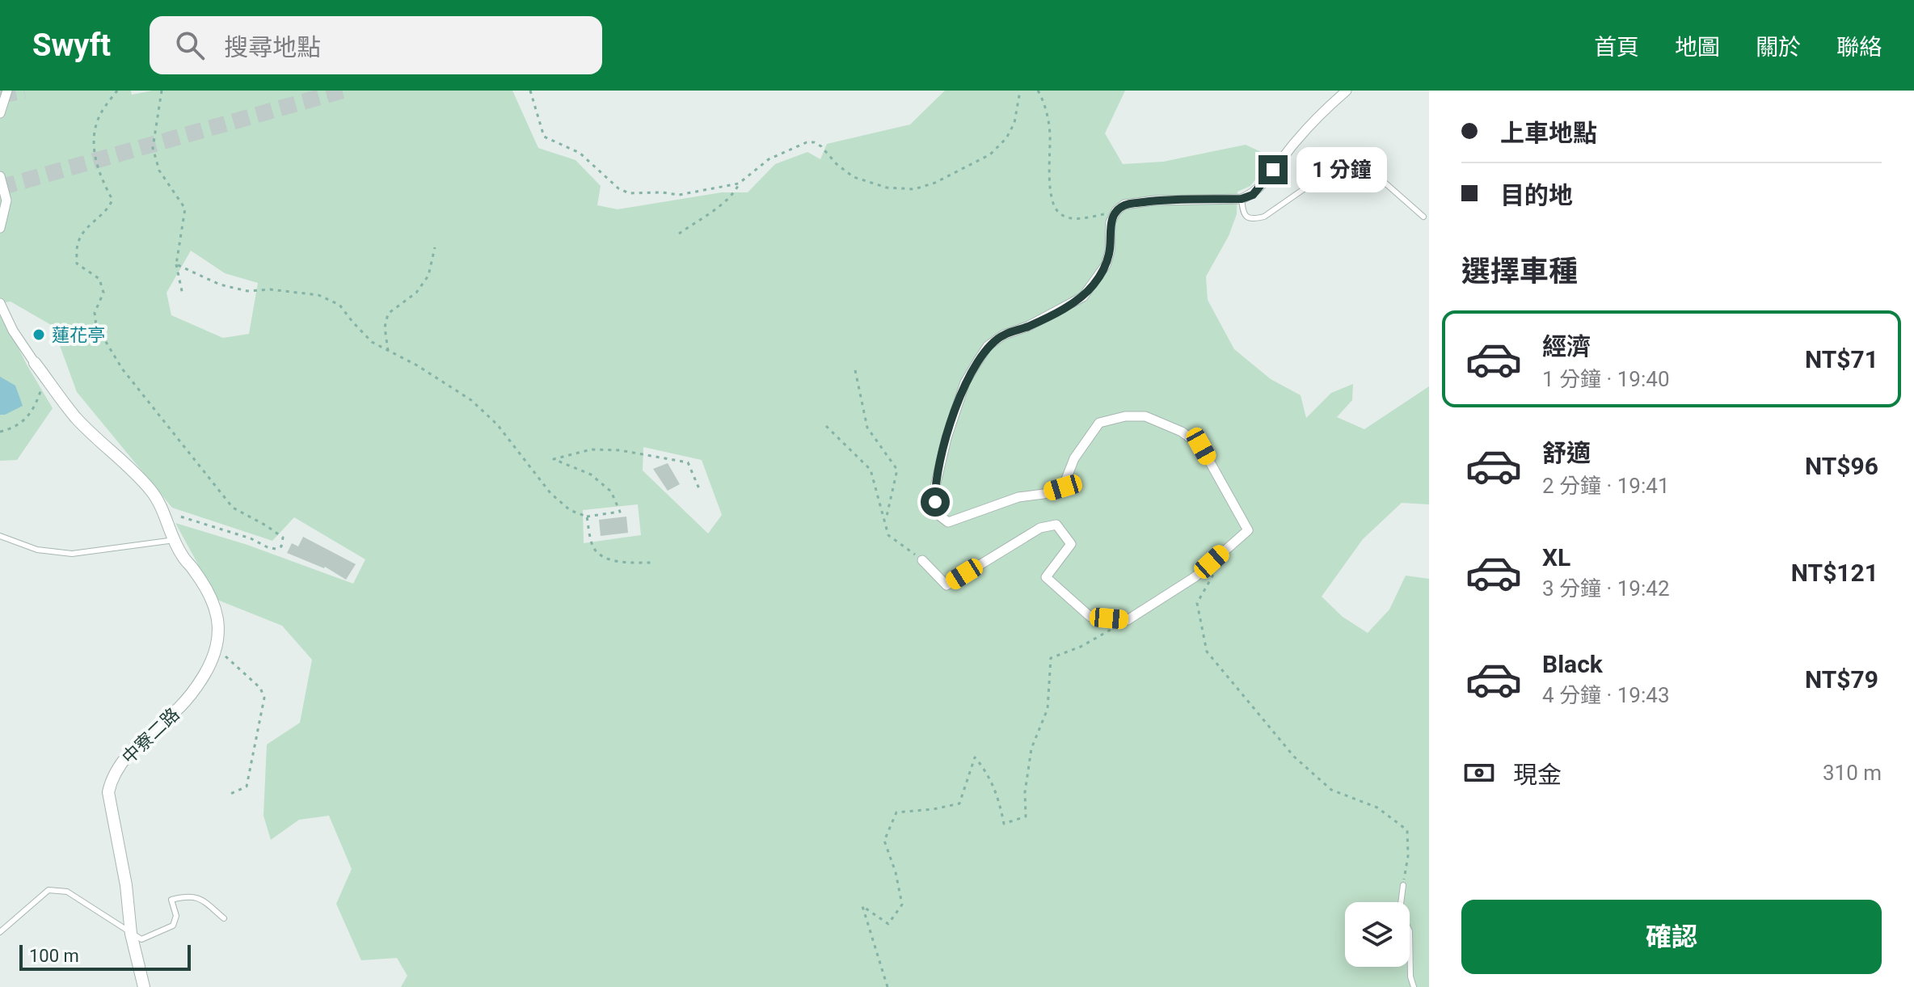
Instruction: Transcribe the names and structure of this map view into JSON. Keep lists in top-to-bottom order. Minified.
{"streets":{"street":["中寮二路"]},"places":["蓮花亭"],"scale_bar":"100 m","page":{"header":"Swyft","search":"搜尋地點","nav":["首頁","地圖","關於","聯絡"],"banner":["上車地點","目的地"],"bubble":"1 分鐘","heading":"選擇車種","list":[{"name":"經濟","note":"1 分鐘 · 19:40","value":"NT$71"},{"name":"舒適","note":"2 分鐘 · 19:41","value":"NT$96"},{"name":"XL","note":"3 分鐘 · 19:42","value":"NT$121"},{"name":"Black","note":"4 分鐘 · 19:43","value":"NT$79"}],"pay":["現金","310 m"],"buttons":"確認","scale":"100 m"}}
